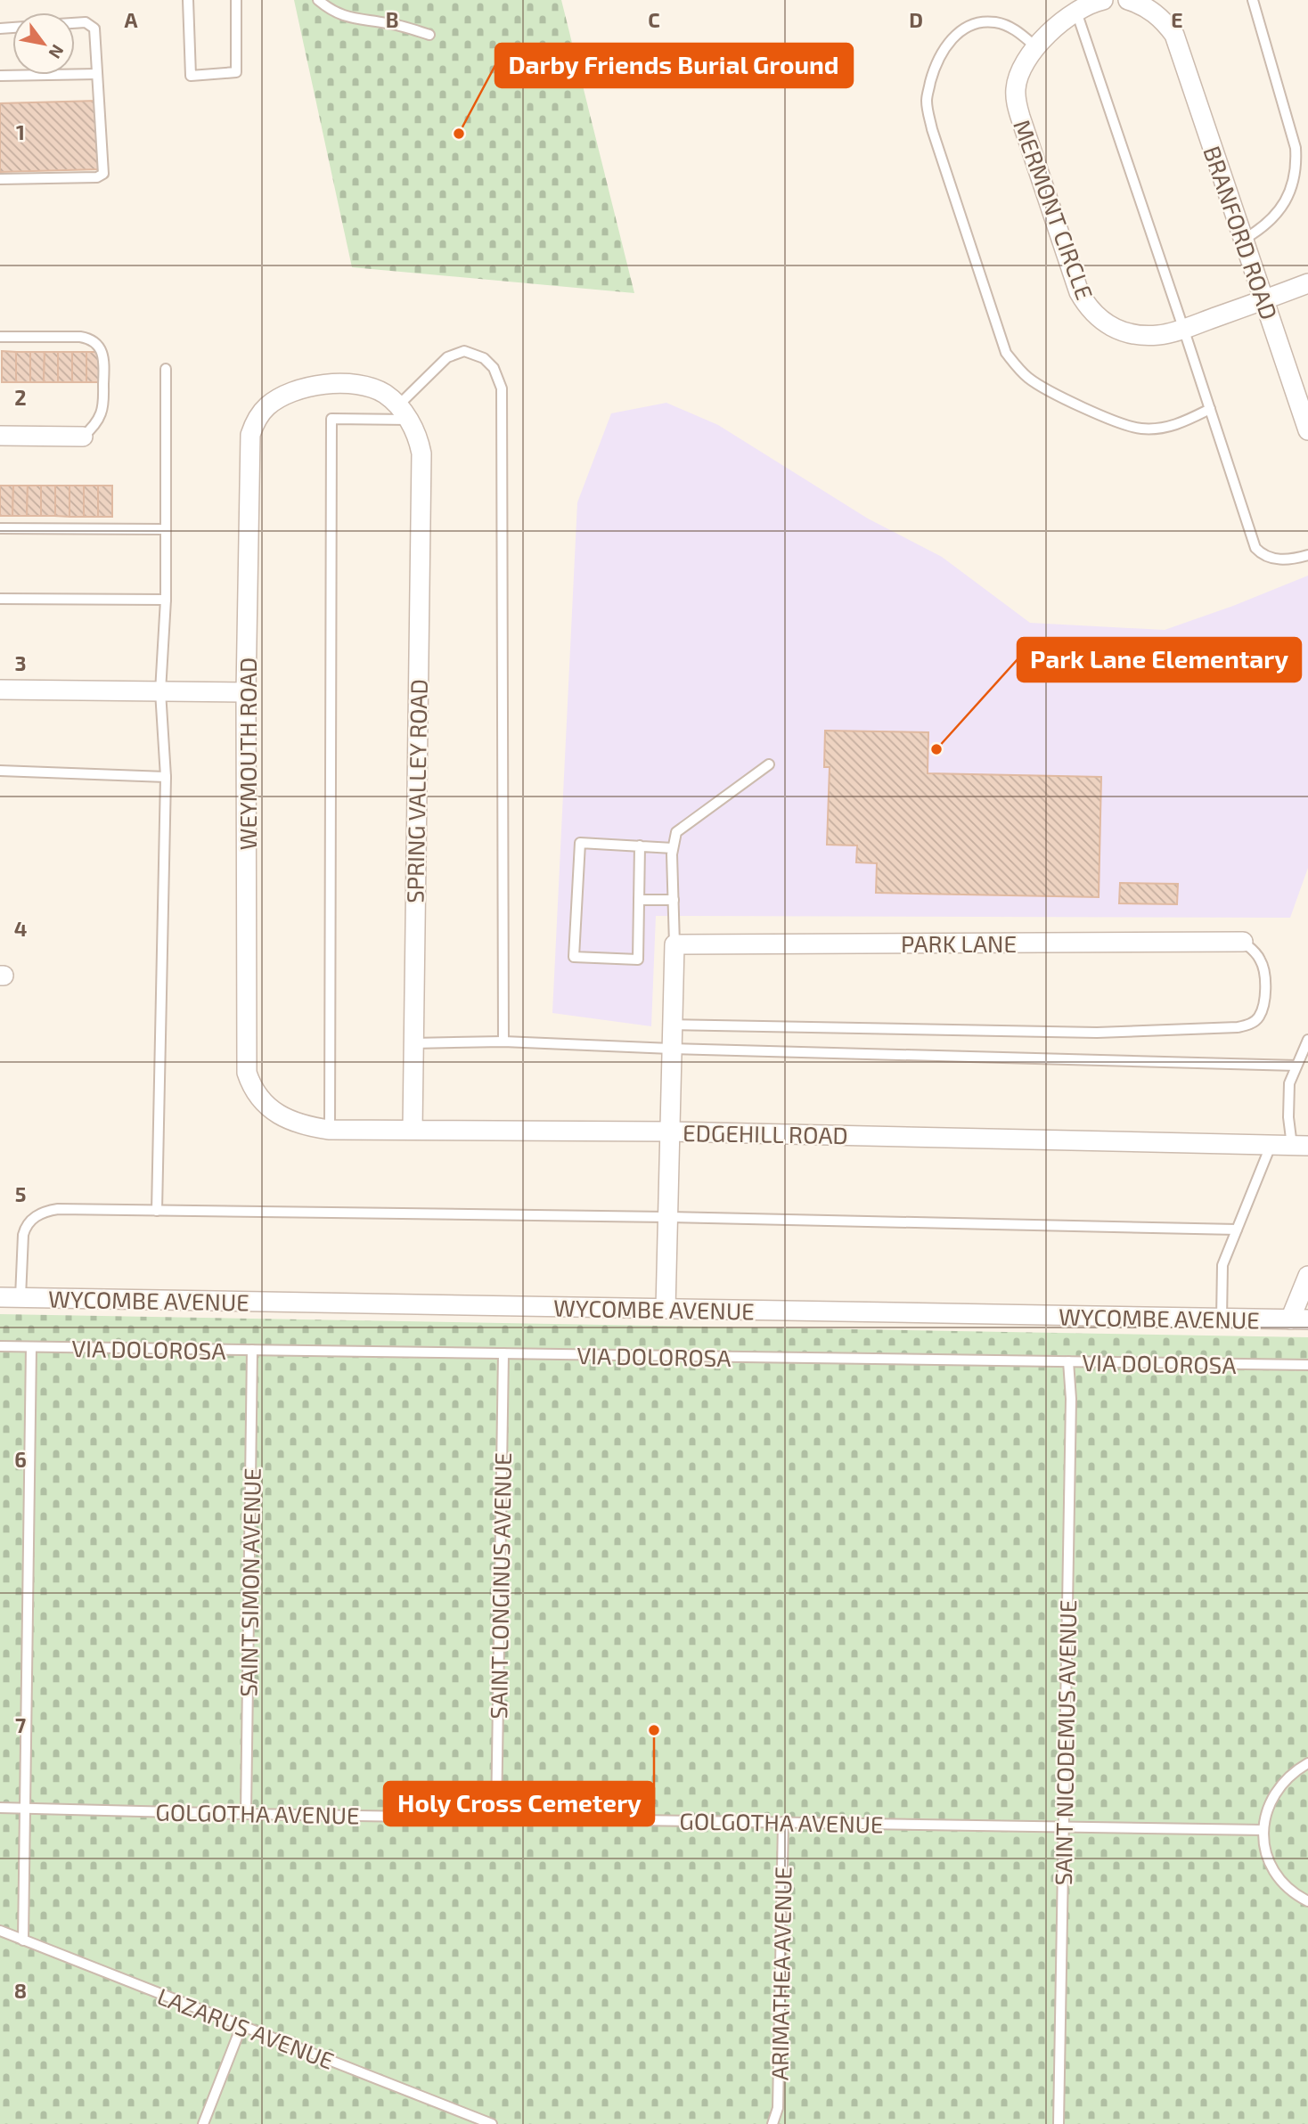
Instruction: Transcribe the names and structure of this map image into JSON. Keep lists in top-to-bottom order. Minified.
{"streets":{"street":["MERMONT CIRCLE","BRANFORD ROAD","WEYMOUTH ROAD","SPRING VALLEY ROAD","PARK LANE","EDGEHILL ROAD","WYCOMBE AVENUE"],"lane":["VIA DOLOROSA","SAINT SIMON AVENUE","SAINT LONGINUS AVENUE","SAINT NICODEMUS AVENUE","GOLGOTHA AVENUE","ARIMATHEA AVENUE","LAZARUS AVENUE"]},"crossings":[["MERMONT CIRCLE","BRANFORD ROAD"],["WEYMOUTH ROAD","SPRING VALLEY ROAD"],["WEYMOUTH ROAD","EDGEHILL ROAD"],["SPRING VALLEY ROAD","EDGEHILL ROAD"],["VIA DOLOROSA","SAINT SIMON AVENUE"],["VIA DOLOROSA","SAINT LONGINUS AVENUE"],["VIA DOLOROSA","SAINT NICODEMUS AVENUE"],["SAINT SIMON AVENUE","GOLGOTHA AVENUE"],["SAINT LONGINUS AVENUE","GOLGOTHA AVENUE"],["SAINT NICODEMUS AVENUE","GOLGOTHA AVENUE"],["GOLGOTHA AVENUE","ARIMATHEA AVENUE"]],"places":["Darby Friends Burial Ground","Park Lane Elementary","Holy Cross Cemetery"],"north":"bottom right","grid":{"columns":["A","B","C","D","E"],"rows":["1","2","3","4","5","6","7","8"]}}
